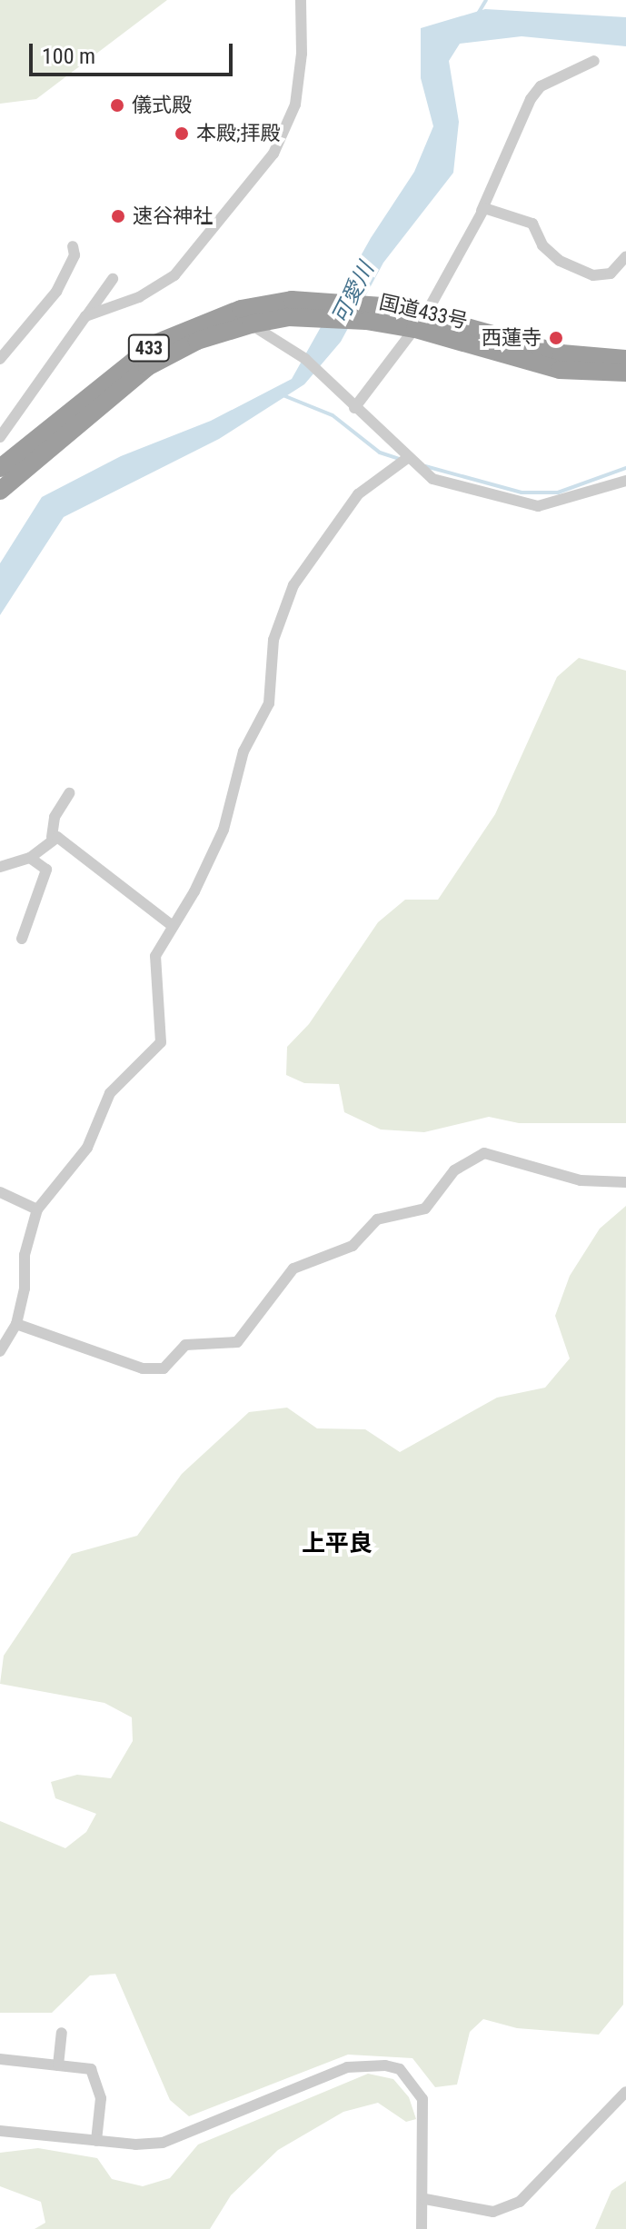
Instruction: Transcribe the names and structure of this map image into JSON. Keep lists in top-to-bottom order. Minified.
{"streets":{"highway":["国道433号","433"]},"districts":["上平良"],"water":["可愛川"],"places":["儀式殿","本殿;拝殿","速谷神社","西蓮寺"],"scale_bar":"100 m"}
